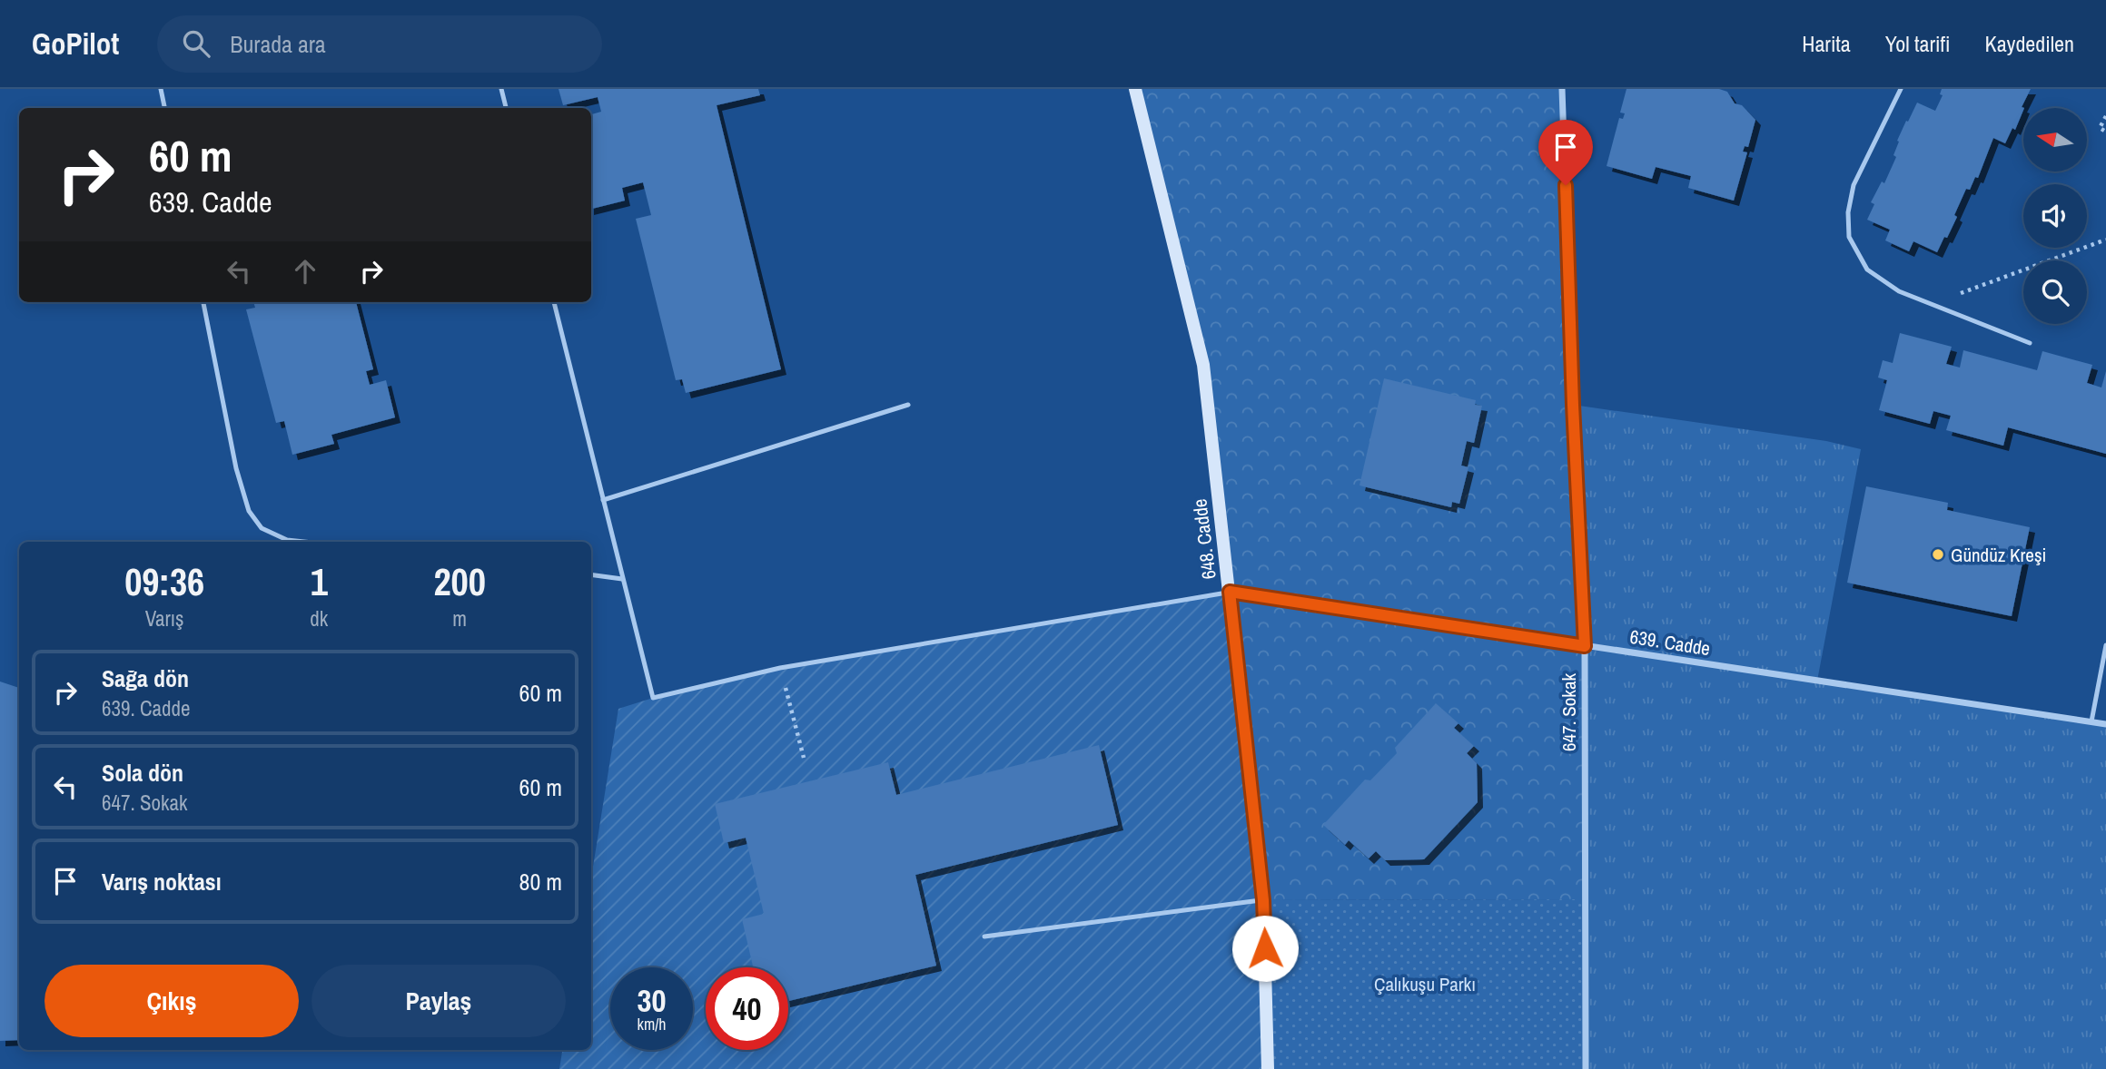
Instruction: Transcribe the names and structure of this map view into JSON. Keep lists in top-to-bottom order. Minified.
{"streets":{"street":["648. Cadde","639. Cadde","647. Sokak"]},"crossings":[["648. Cadde","639. Cadde"],["639. Cadde","647. Sokak"]],"parks":["Çalıkuşu Parkı"],"places":["Gündüz Kreşi"],"north":"left","page":{"header":"GoPilot","search":"Burada ara","nav":["Harita","Yol tarifi","Kaydedilen"],"turn":["60 m","639. Cadde"],"eta":["09:36","Varış","1","dk","200","m"],"list":[{"name":"Sağa dön","note":"639. Cadde","value":"60 m"},{"name":"Sola dön","note":"647. Sokak","value":"60 m"},{"name":"Varış noktası","value":"80 m"}],"buttons":["Çıkış","Paylaş"],"speed":"30 km/h","limit":"40"}}
